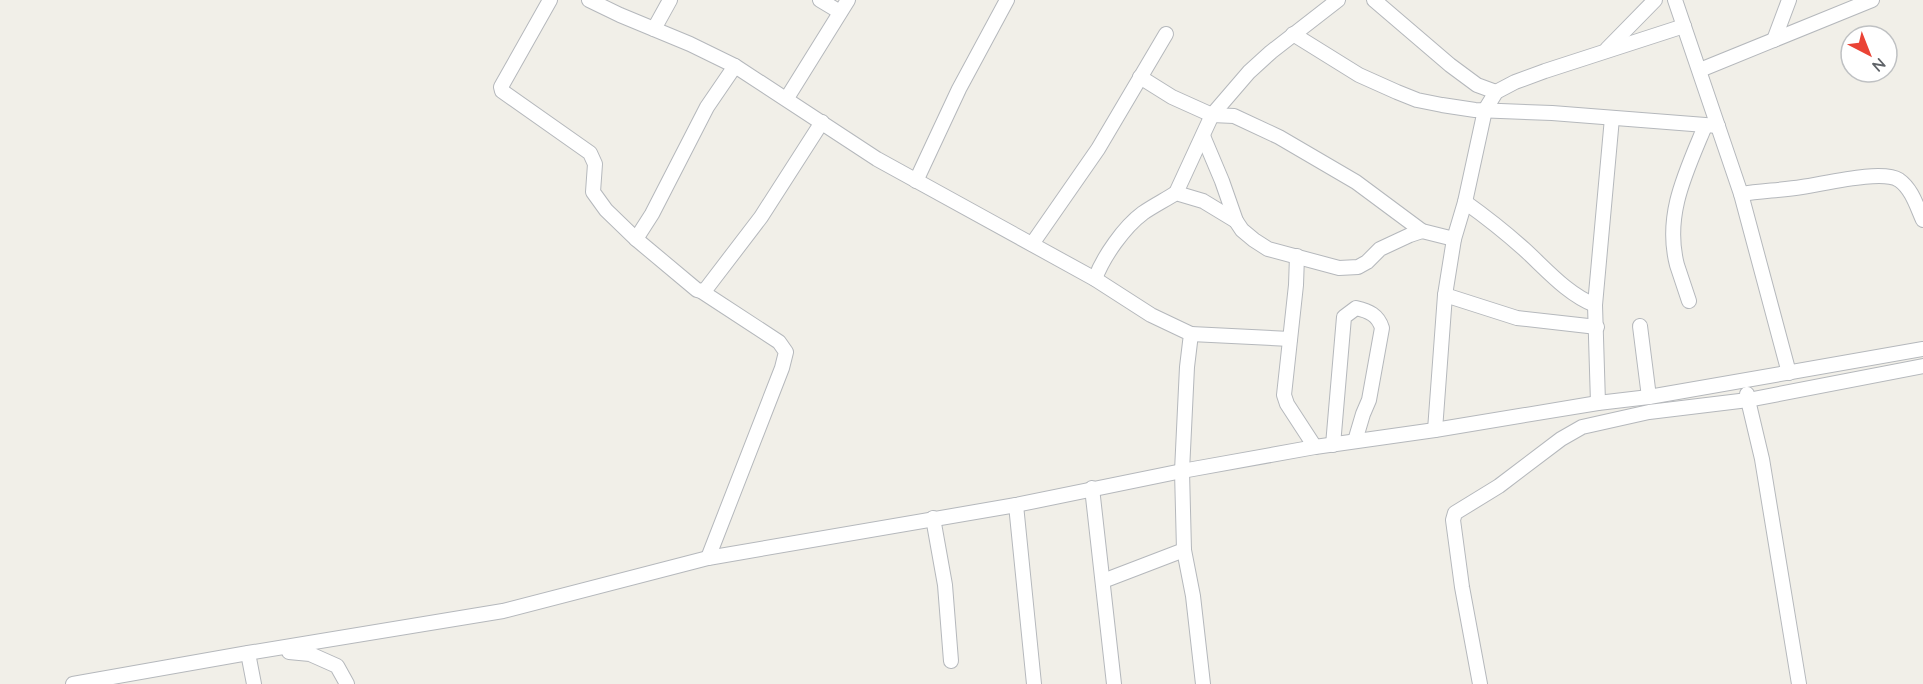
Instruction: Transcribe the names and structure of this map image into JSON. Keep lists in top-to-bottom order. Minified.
{"north":"bottom right"}
